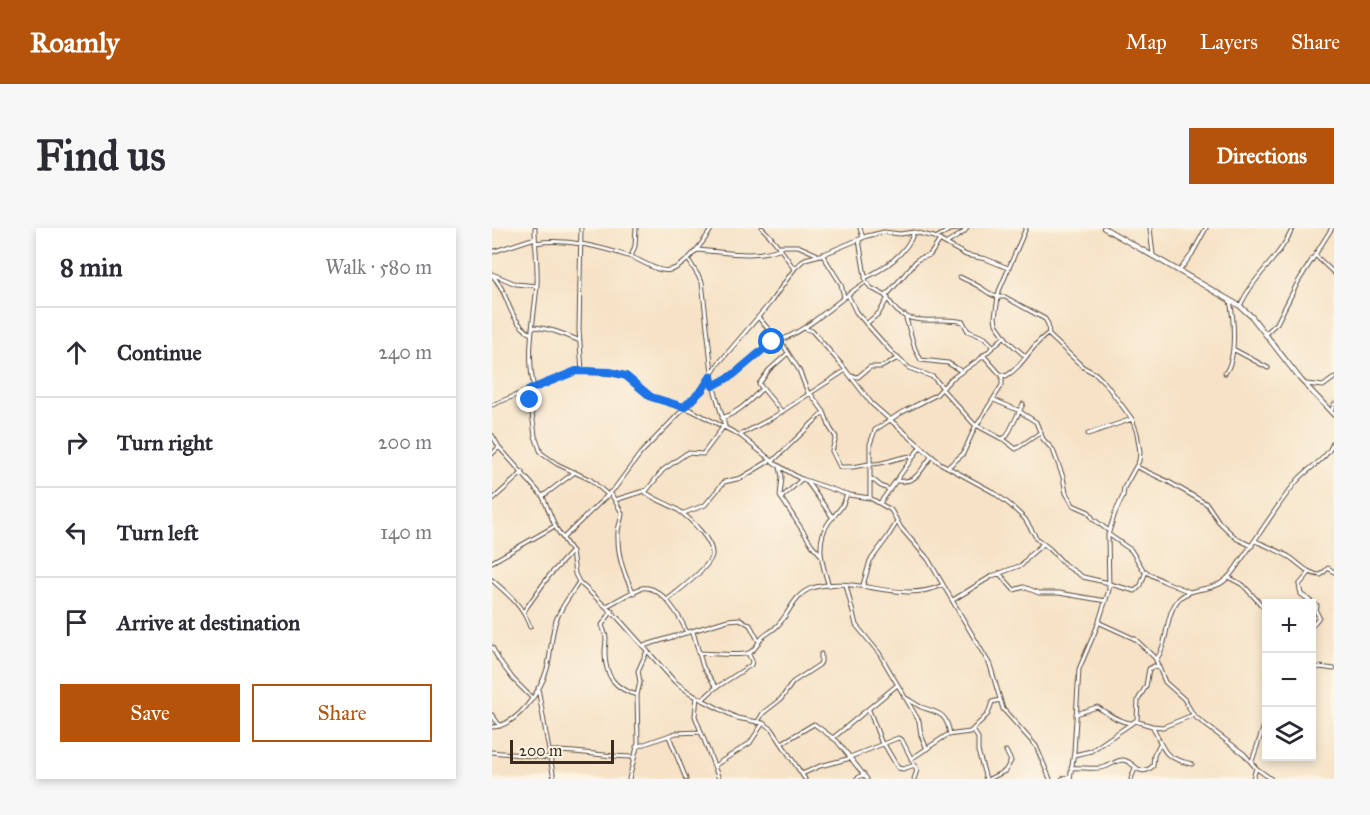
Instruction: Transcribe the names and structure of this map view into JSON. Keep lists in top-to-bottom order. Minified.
{"scale_bar":"200 m","page":{"header":"Roamly","nav":["Map","Layers","Share"],"buttons":["Directions",["Save","Share"]],"title":"Find us","heading":["8 min","Walk · 580 m"],"list":[["Continue","240 m"],["Turn right","200 m"],["Turn left","140 m"],"Arrive at destination"],"map_buttons":["+","−"],"scale":"200 m"}}
